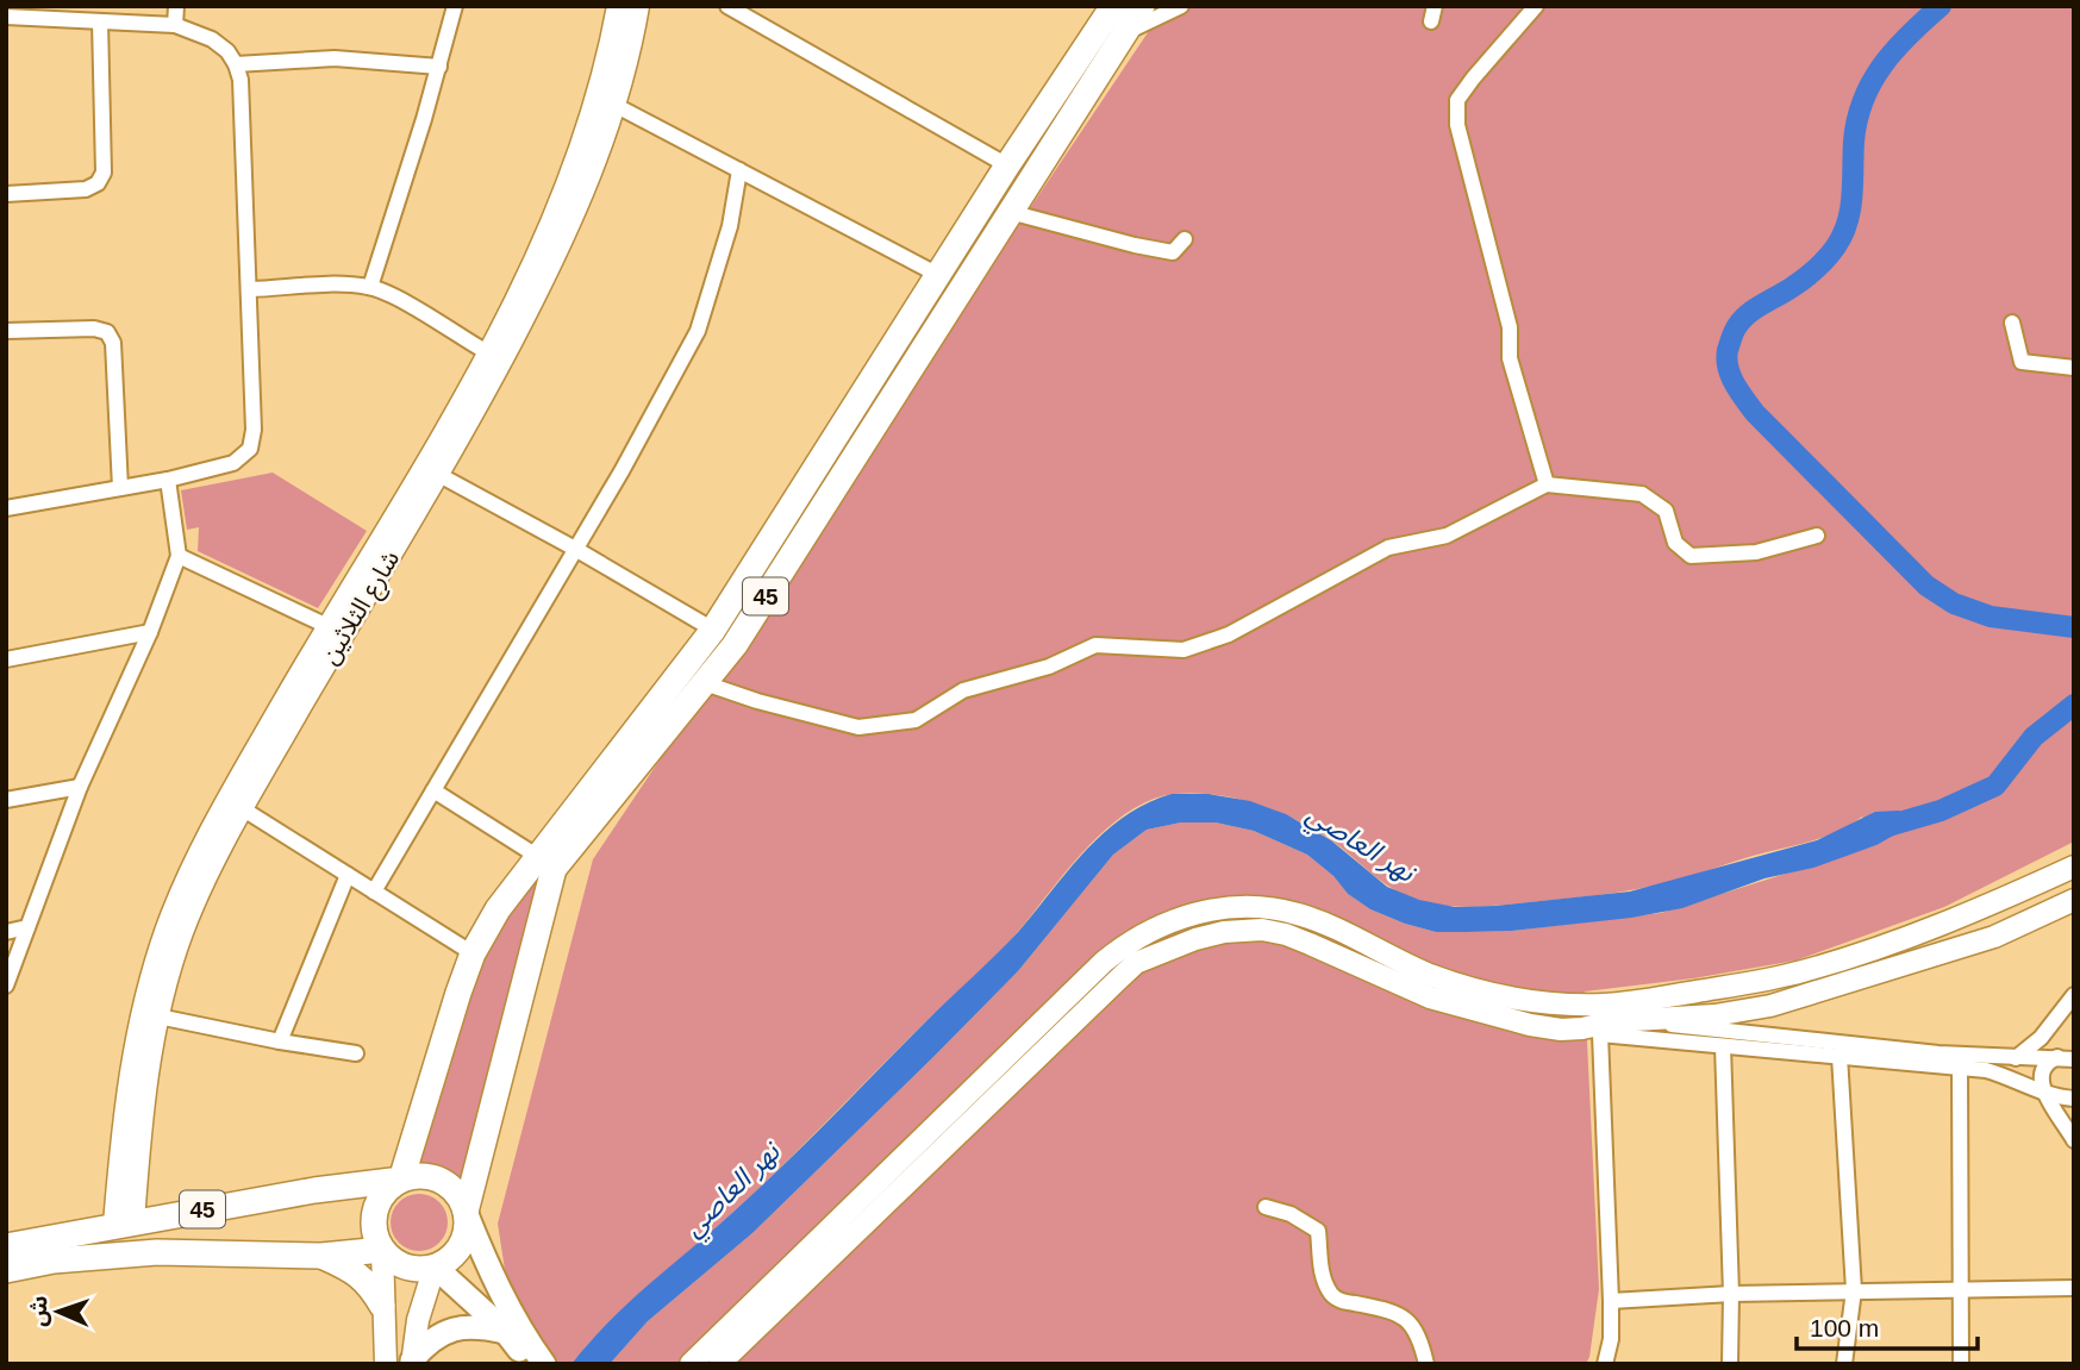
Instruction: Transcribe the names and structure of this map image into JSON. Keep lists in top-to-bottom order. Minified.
{"streets":{"highway":["45"],"main road":["شارع الثلاثين"]},"crossings":[["45","شارع الثلاثين"]],"water":["نهر العاصي"],"scale_bar":"100 m","north":"left"}
